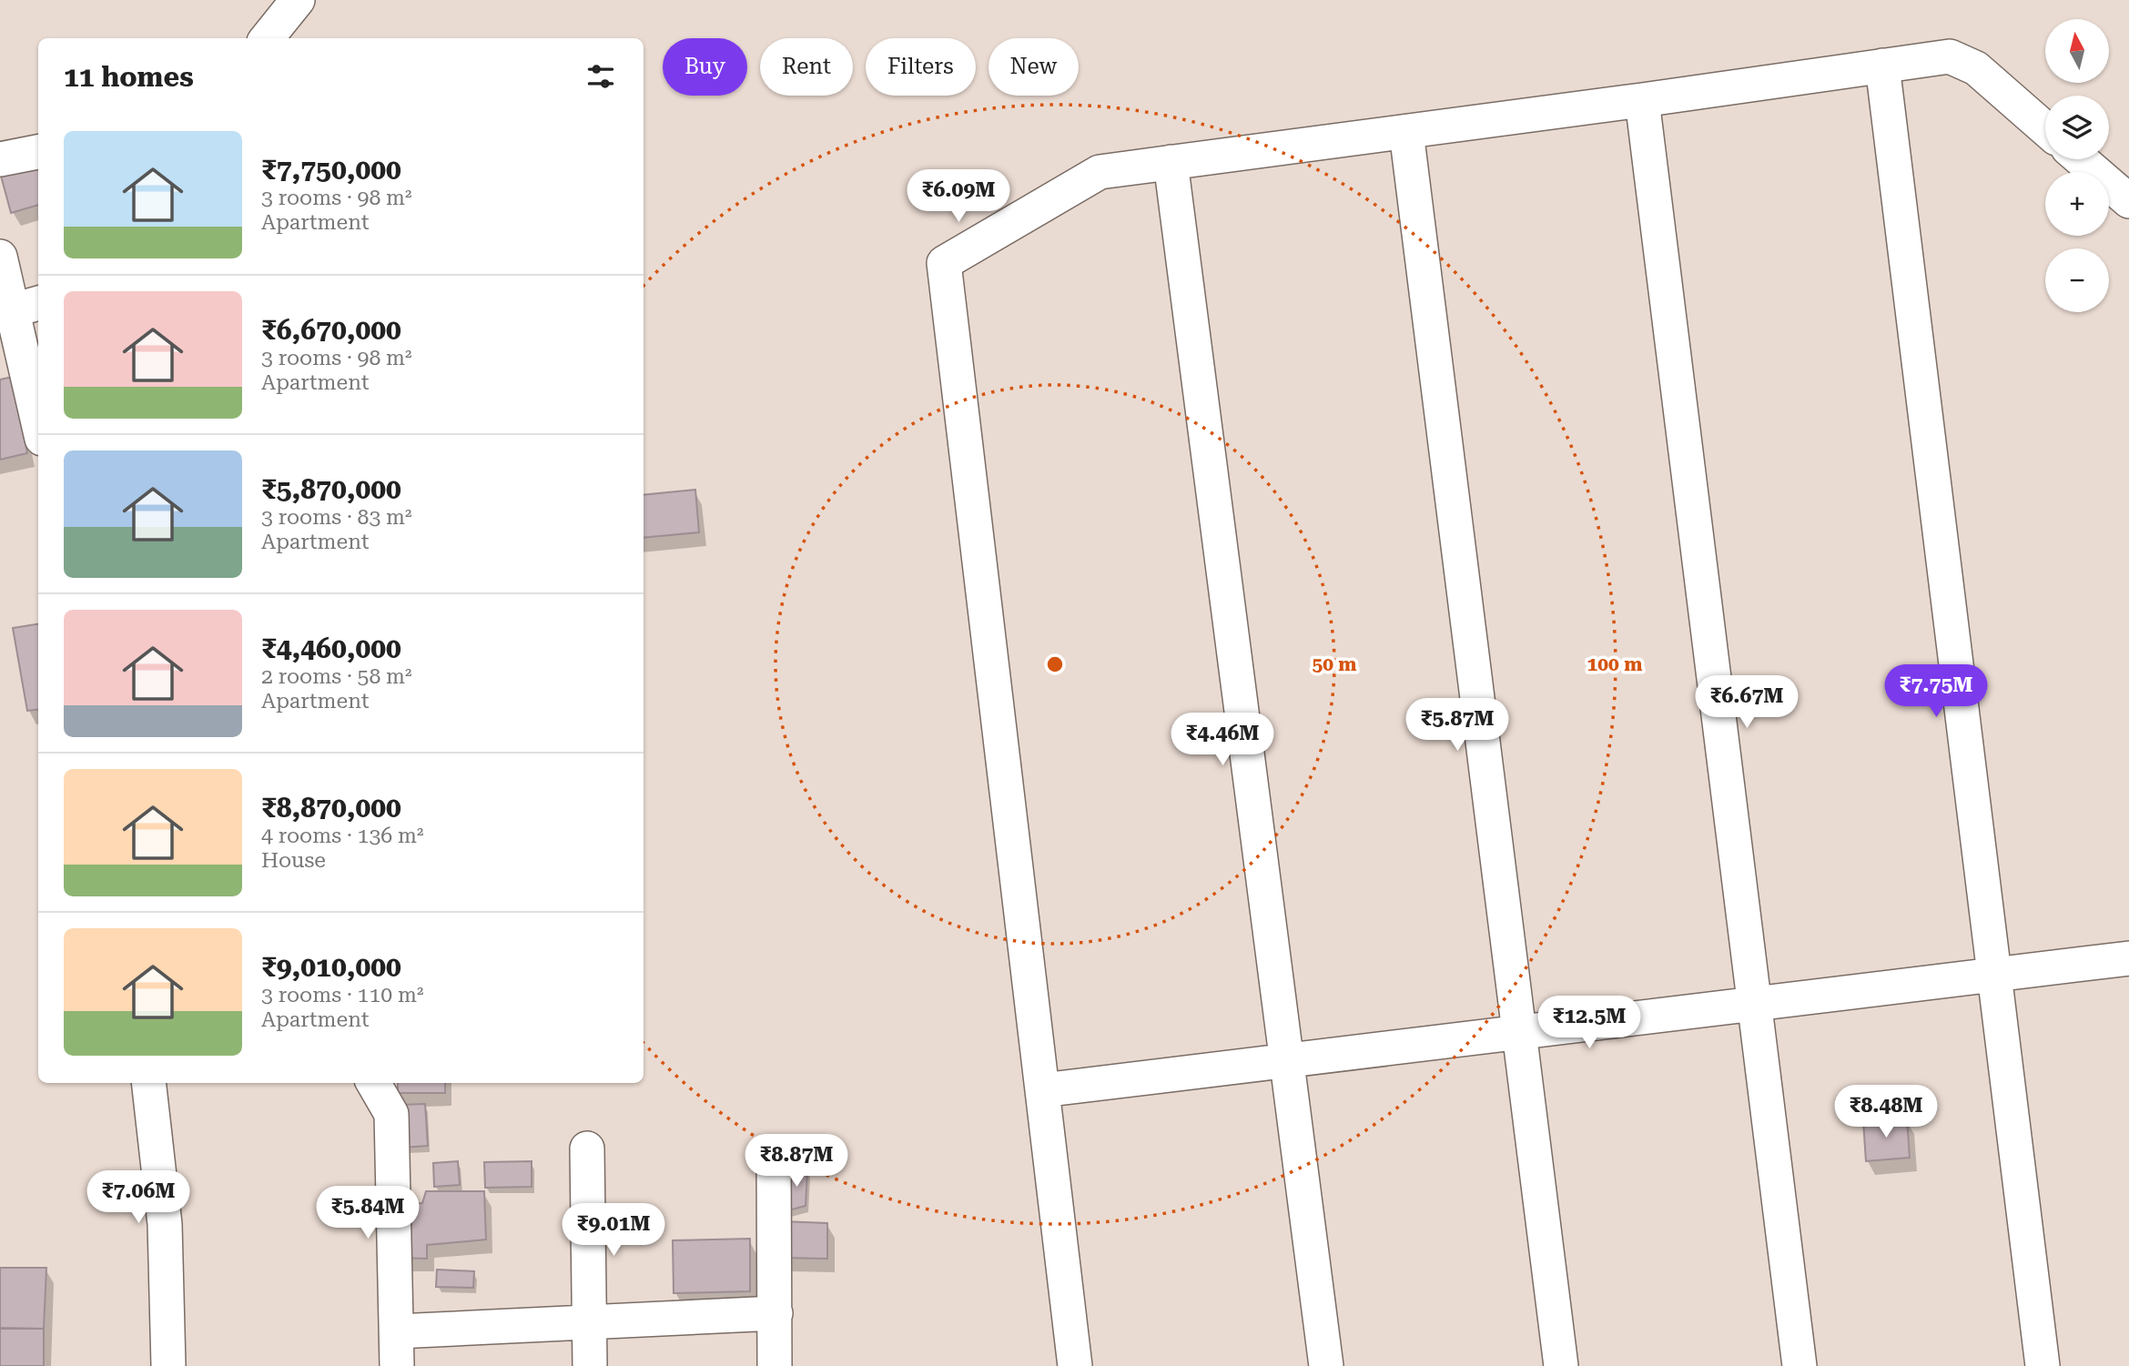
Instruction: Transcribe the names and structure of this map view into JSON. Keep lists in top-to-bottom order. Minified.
{"north":"top","page":{"map_buttons":["+","−"],"chip":["Buy","Rent","Filters","New"],"heading":"11 homes","list":[{"name":"₹7,750,000","note":"3 rooms · 98 m² · Apartment"},{"name":"₹6,670,000","note":"3 rooms · 98 m² · Apartment"},{"name":"₹5,870,000","note":"3 rooms · 83 m² · Apartment"},{"name":"₹4,460,000","note":"2 rooms · 58 m² · Apartment"},{"name":"₹8,870,000","note":"4 rooms · 136 m² · House"},{"name":"₹9,010,000","note":"3 rooms · 110 m² · Apartment"}],"price":["₹6.09M","₹7.75M","₹6.67M","₹5.87M","₹4.46M","₹12.5M","₹8.48M","₹8.87M","₹7.06M","₹5.84M","₹9.01M"]},"rings":["50 m","100 m"]}
